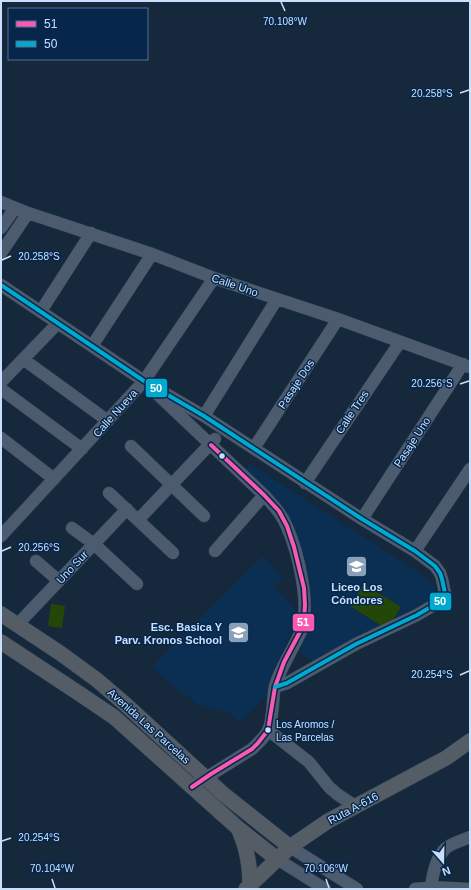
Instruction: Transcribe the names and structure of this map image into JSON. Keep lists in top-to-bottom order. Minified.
{"streets":{"main road":["Avenida Las Parcelas","Ruta A-616"],"street":["Calle Uno","Pasaje Dos","Calle Tres","Calle Nueva","Pasaje Uno","Uno Sur"]},"crossings":[["Calle Uno","Pasaje Dos"],["Calle Uno","Calle Tres"],["Calle Uno","Calle Nueva"],["Calle Uno","Pasaje Uno"],["Uno Sur","Avenida Las Parcelas"],["Avenida Las Parcelas","Ruta A-616"]],"places":{"school or university":["Liceo Los Cóndores","Esc. Basica Y Parv. Kronos School"],"other":["Los Aromos / Las Parcelas"]},"lines":["transit line 50","transit line 51"],"legend":["51","50"],"north":"bottom","coordinates":["70.108°W","20.258°S","20.256°S","20.254°S","70.104°W","70.106°W"]}
